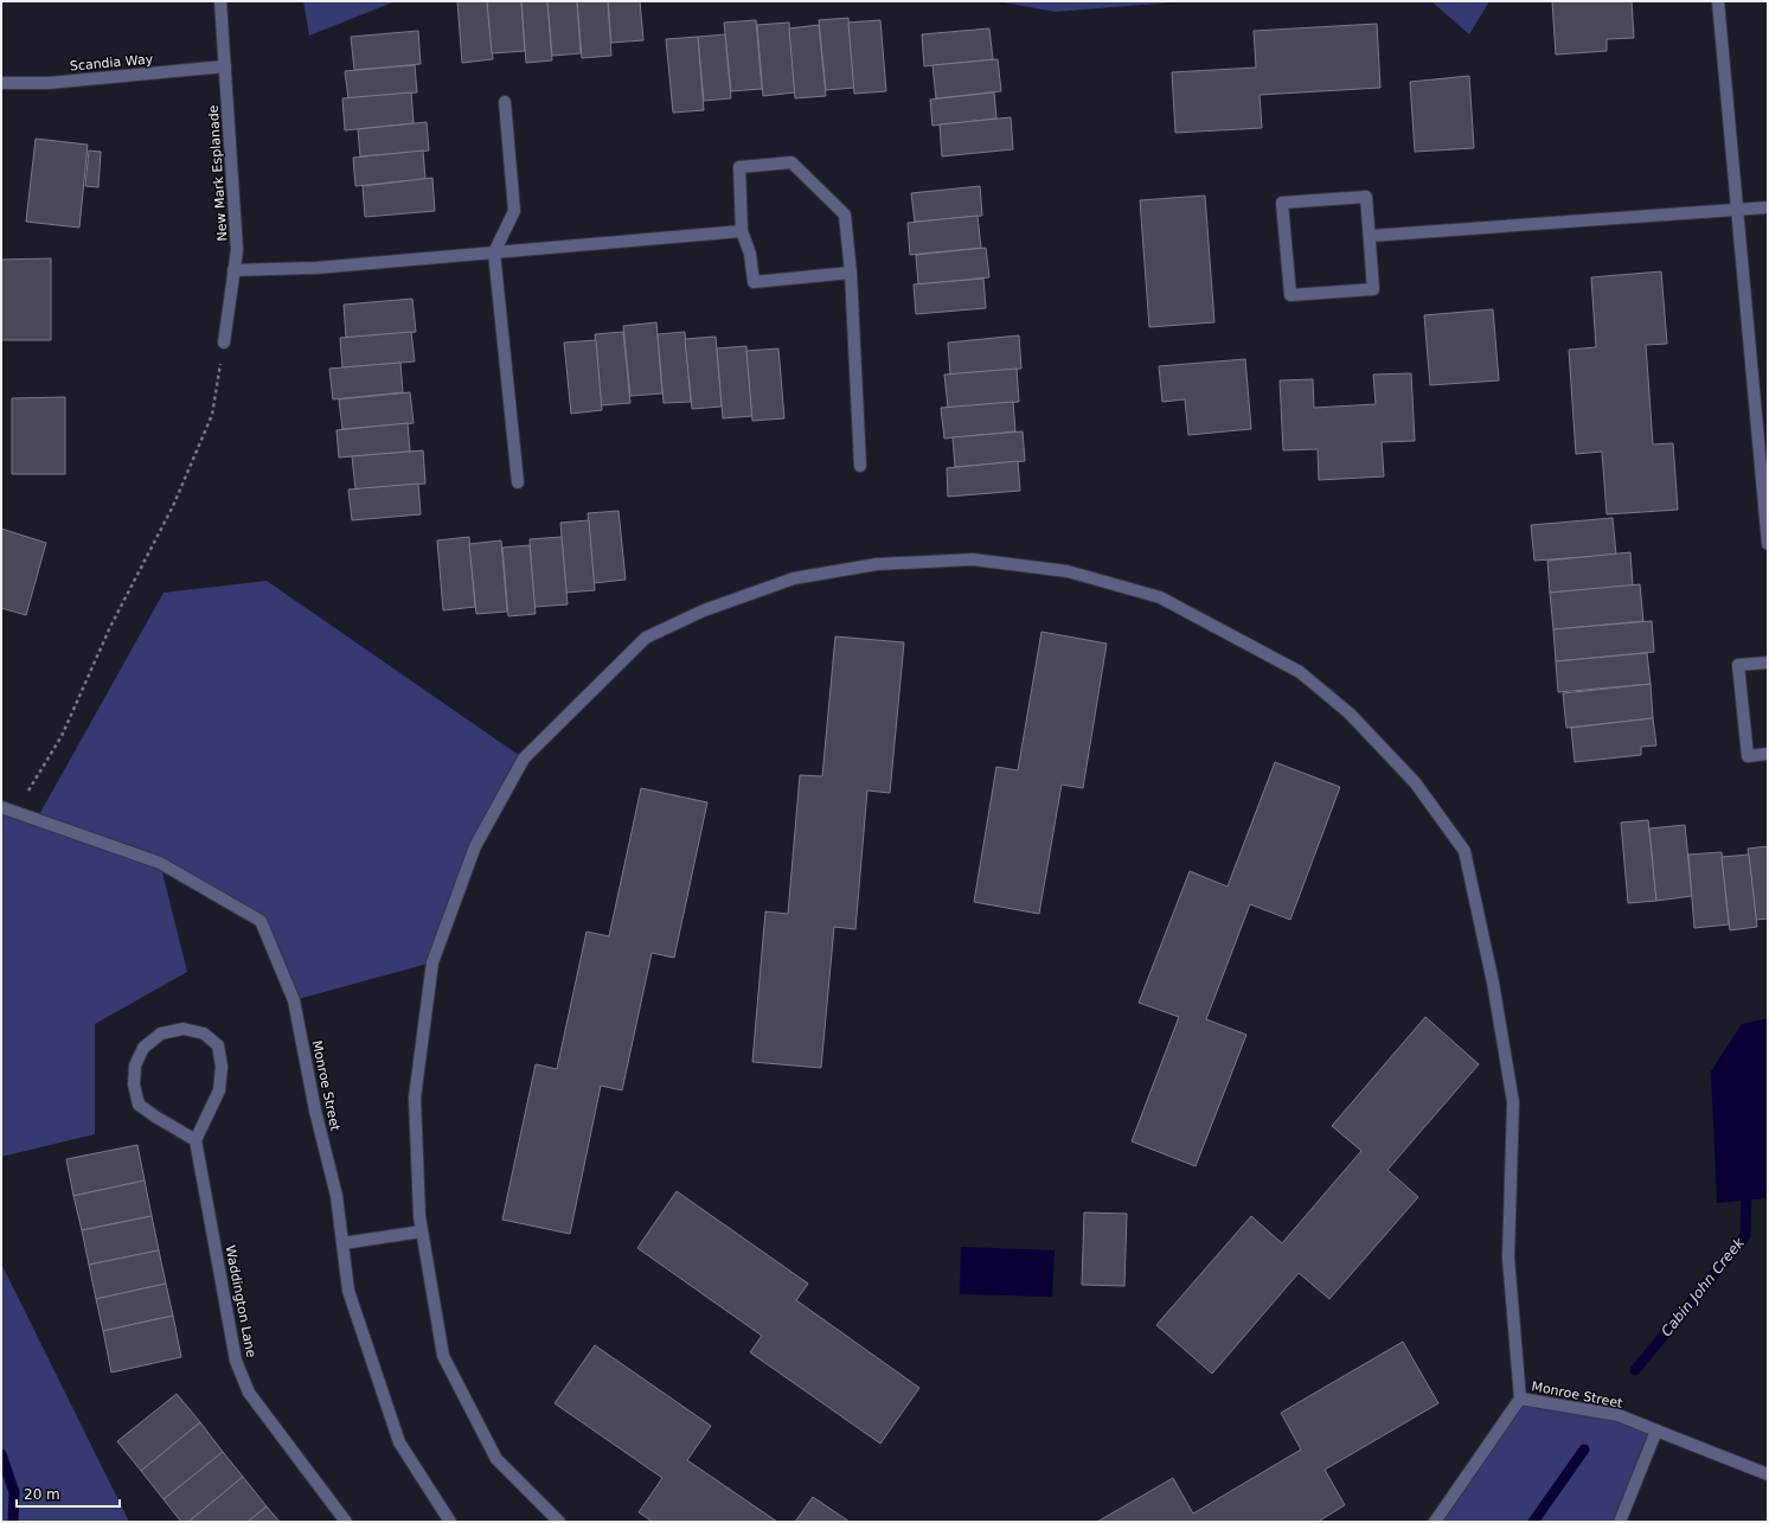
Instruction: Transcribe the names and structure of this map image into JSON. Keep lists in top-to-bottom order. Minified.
{"streets":{"street":["Scandia Way","New Mark Esplanade","Monroe Street","Waddington Lane"]},"crossings":[["Scandia Way","New Mark Esplanade"]],"water":["Cabin John Creek"],"scale_bar":"20 m"}
